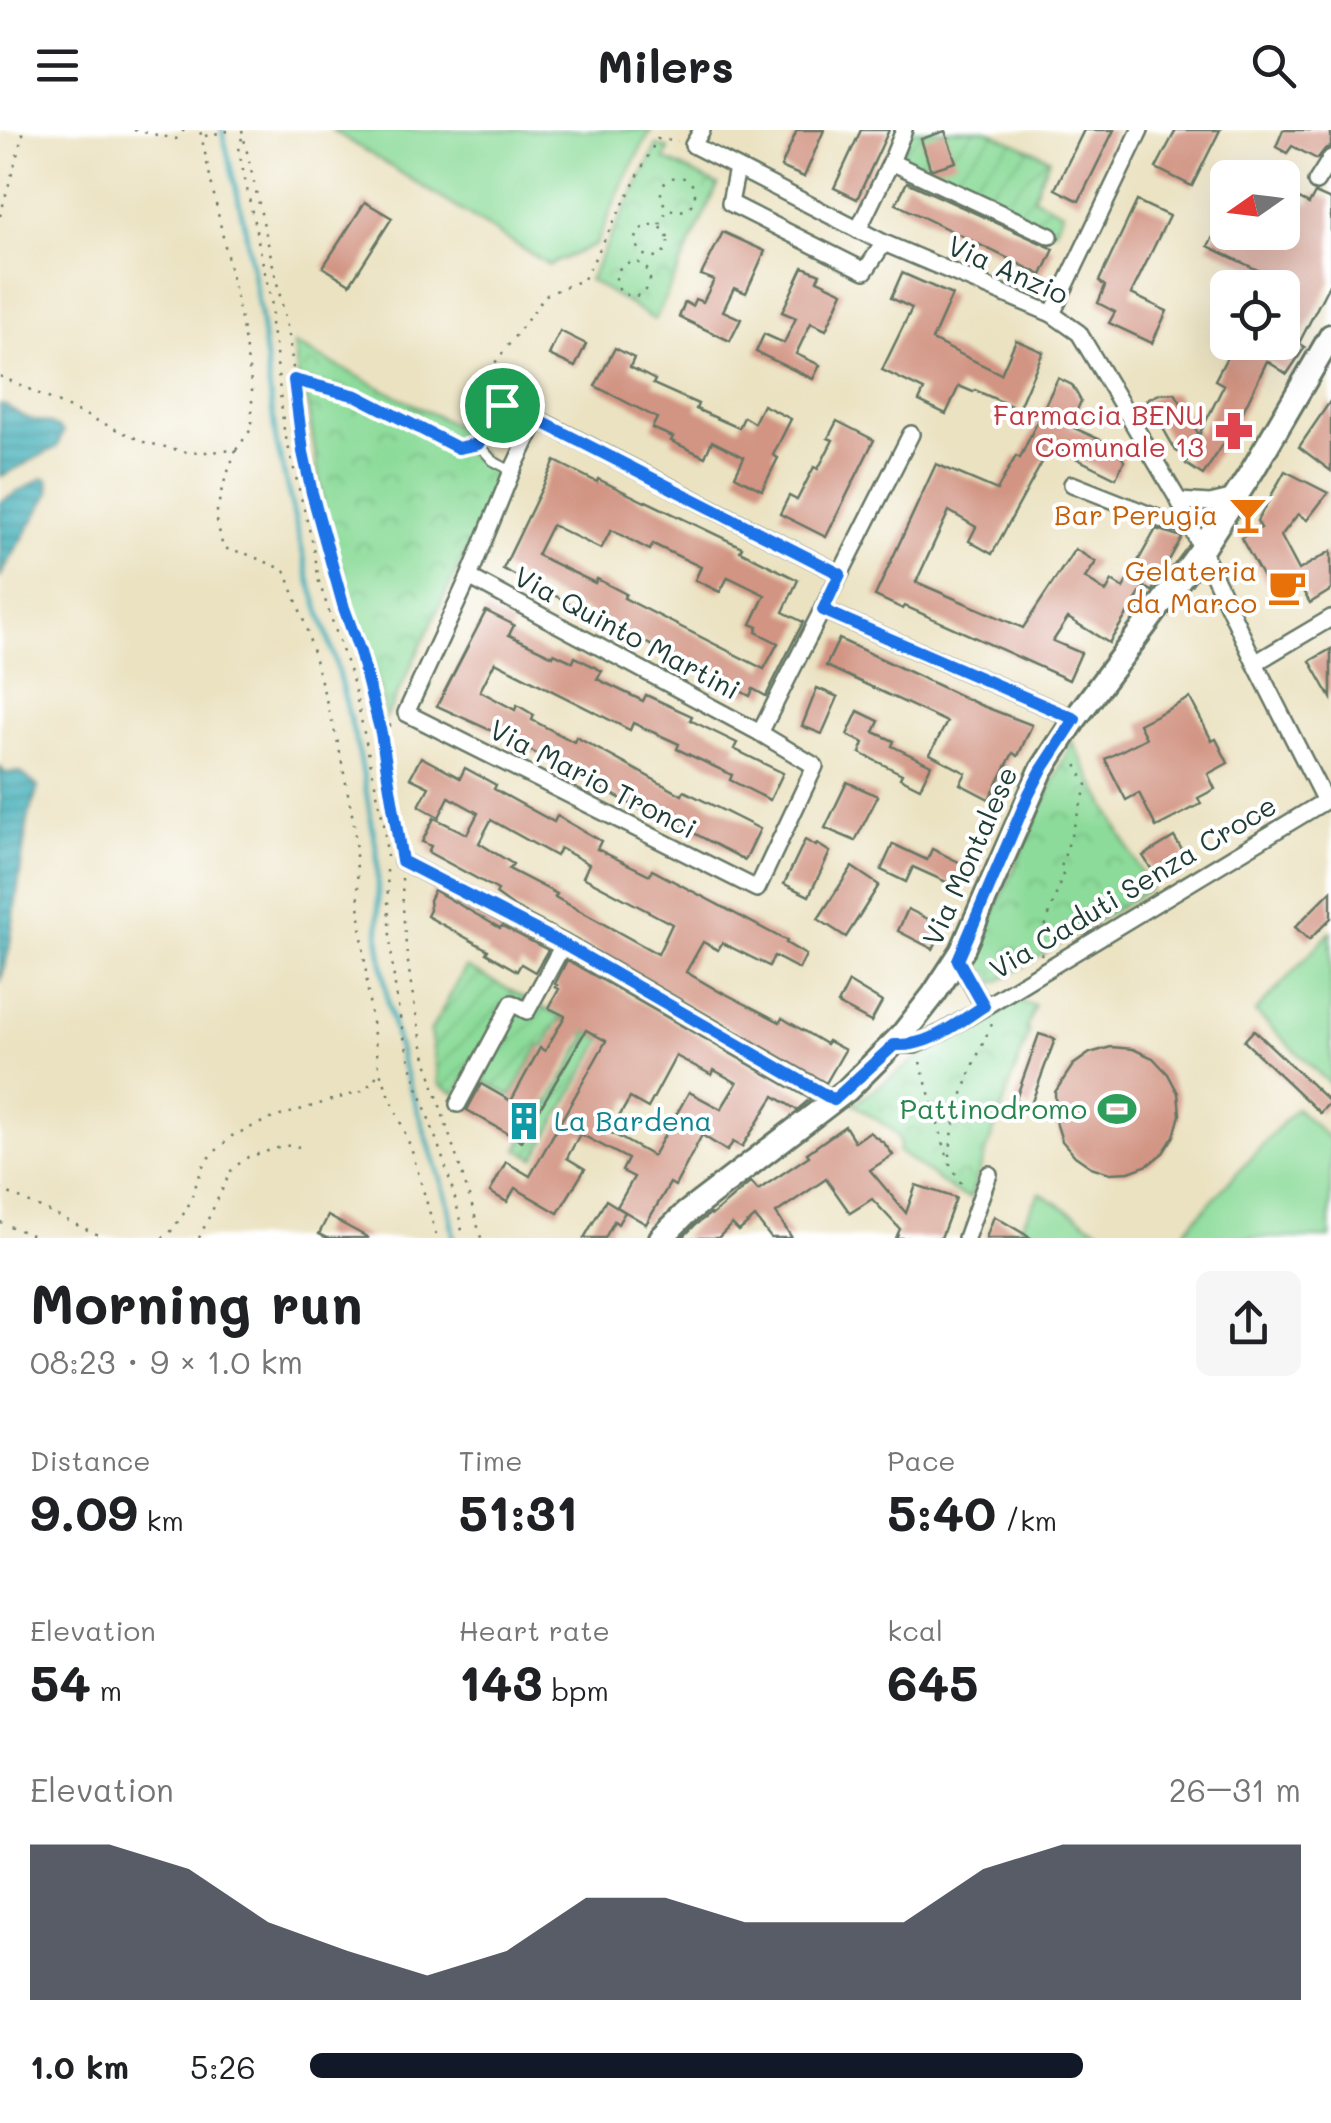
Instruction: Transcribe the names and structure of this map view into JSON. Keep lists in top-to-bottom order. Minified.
{"streets":{"street":["Via Anzio","Via Quinto Martini","Via Mario Tronci","Via Montalese","Via Caduti Senza Croce"]},"crossings":[["Via Anzio","Via Montalese"],["Via Anzio","Via Caduti Senza Croce"],["Via Quinto Martini","Via Mario Tronci"],["Via Montalese","Via Caduti Senza Croce"]],"places":{"pharmacy":["Farmacia BENU Comunale 13"],"bar":["Bar Perugia"],"cafe":["Gelateria da Marco"],"sports":["Pattinodromo"],"building":["La Bardena"]},"north":"left","page":{"header":"Milers","heading":["Morning run","08:23 · 9 × 1.0 km"],"stats":[["Distance","9.09 km"],["Time","51:31"],["Pace","5:40 /km"],["Elevation","54 m"],["Heart rate","143 bpm"],["kcal","645"]],"chart":["Elevation","26–31 m"],"list":[{"name":"1.0 km","note":"5:26"}]}}
